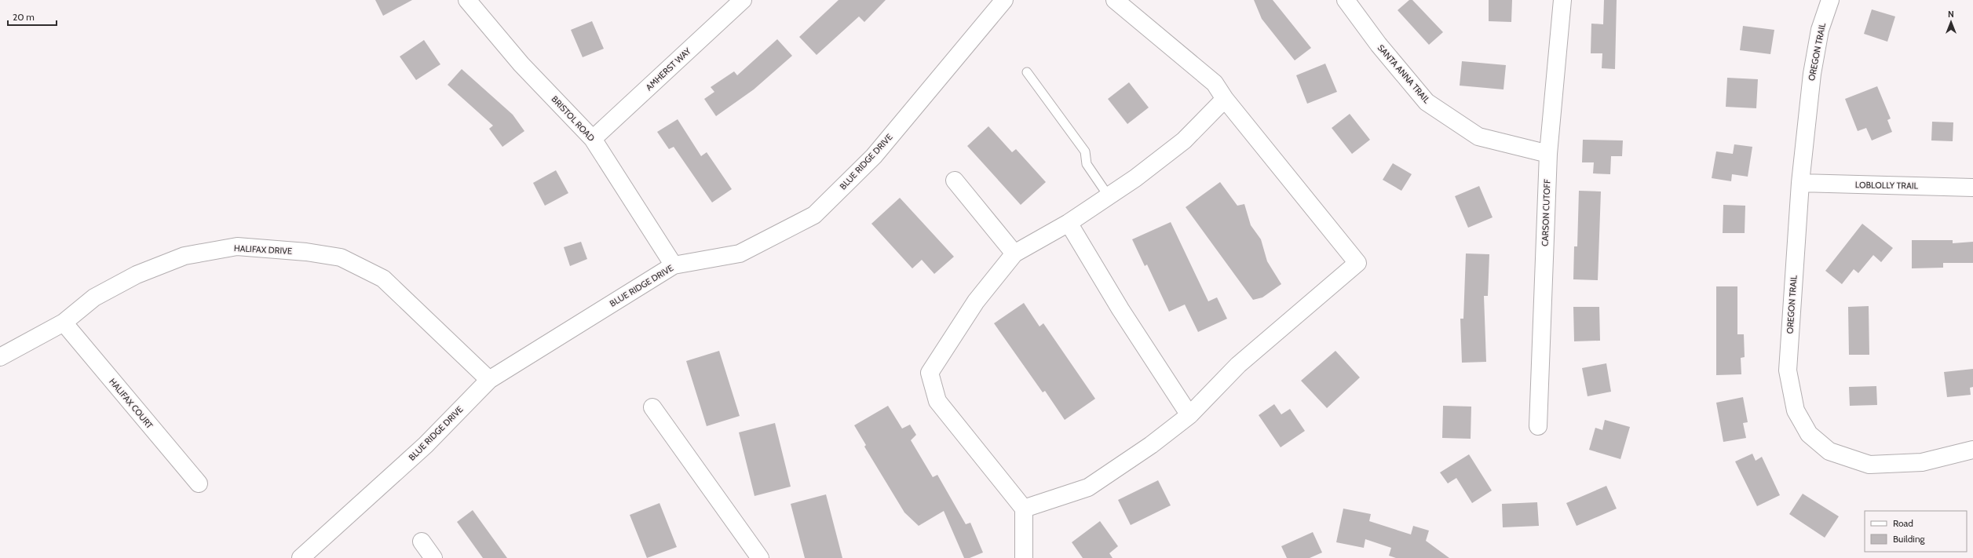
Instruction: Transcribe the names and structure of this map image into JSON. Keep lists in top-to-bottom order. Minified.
{"streets":{"street":["OREGON TRAIL","AMHERST WAY","SANTA ANNA TRAIL","BRISTOL ROAD","BLUE RIDGE DRIVE","LOBLOLLY TRAIL","CARSON CUTOFF","HALIFAX DRIVE","HALIFAX COURT"]},"crossings":[["OREGON TRAIL","LOBLOLLY TRAIL"],["AMHERST WAY","BRISTOL ROAD"],["SANTA ANNA TRAIL","CARSON CUTOFF"],["BRISTOL ROAD","BLUE RIDGE DRIVE"],["BLUE RIDGE DRIVE","HALIFAX DRIVE"],["HALIFAX DRIVE","HALIFAX COURT"]],"legend":["Road","Building"],"scale_bar":"20 m","north":"top"}
